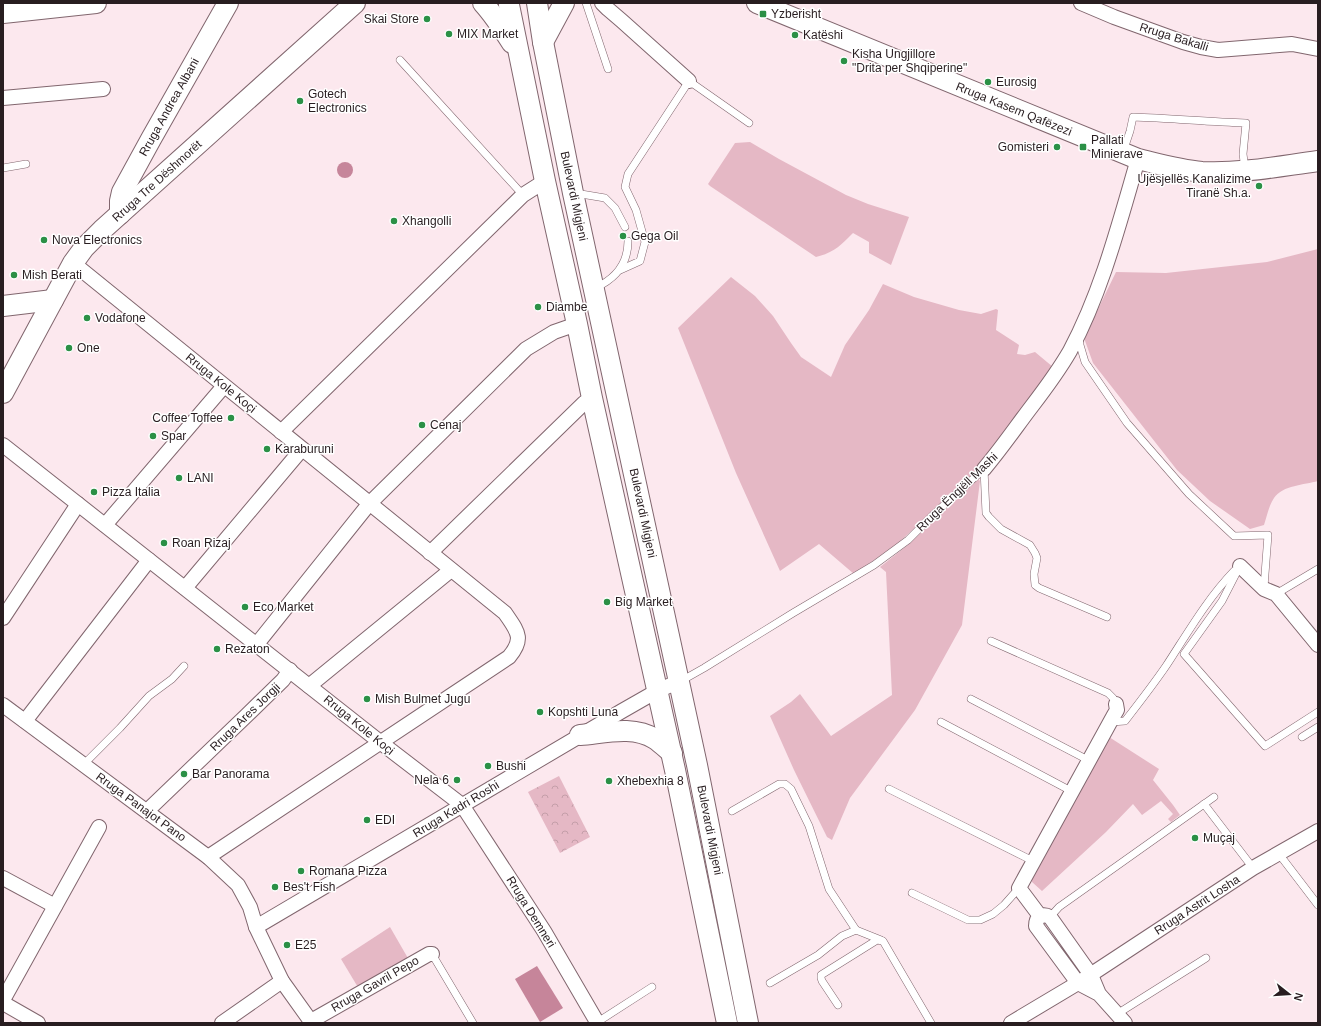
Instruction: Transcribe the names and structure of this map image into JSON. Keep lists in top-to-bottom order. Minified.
{"streets":{"main road":["Rruga Andrea Albani","Rruga Kasem Qafëzezi","Rruga Tre Dëshmorët","Bulevardi Migjeni"],"street":["Rruga Bakalli","Rruga Kole Koçi","Rruga Ëngjëll Mashi","Rruga Ares Jorgji","Rruga Panajot Pano","Rruga Kadri Roshi","Rruga Astrit Losha","Rruga Demneri","Rruga Gavril Pepo"]},"crossings":[["Rruga Andrea Albani","Rruga Tre Dëshmorët"],["Rruga Kasem Qafëzezi","Rruga Ëngjëll Mashi"],["Rruga Tre Dëshmorët","Rruga Kole Koçi"],["Bulevardi Migjeni","Rruga Ëngjëll Mashi"],["Bulevardi Migjeni","Rruga Kadri Roshi"],["Rruga Kole Koçi","Rruga Ares Jorgji"],["Rruga Kole Koçi","Rruga Kadri Roshi"],["Rruga Kole Koçi","Rruga Demneri"],["Rruga Ëngjëll Mashi","Rruga Kadri Roshi"],["Rruga Ares Jorgji","Rruga Panajot Pano"],["Rruga Panajot Pano","Rruga Kadri Roshi"],["Rruga Panajot Pano","Rruga Gavril Pepo"],["Rruga Kadri Roshi","Rruga Demneri"]],"places":{"transit":["Yzberisht","Pallati Minierave"],"other":["Skai Store","MIX Market","Katëshi","Kisha Ungjillore \"Drita per Shqiperine\"","Eurosig","Gotech Electronics","Gomisteri","Ujësjellës Kanalizime Tiranë Sh.a.","Xhangolli","Gega Oil","Nova Electronics","Mish Berati","Diambe","Vodafone","One","Coffee Toffee","Cenaj","Spar","Karaburuni","LANI","Pizza Italia","Roan Rizaj","Big Market","Eco Market","Rezaton","Mish Bulmet Jugu","Kopshti Luna","Bushi","Bar Panorama","Nela 6","Xhebexhia 8","EDI","Muçaj","Romana Pizza","Bes't Fish","E25"]},"north":"right"}
